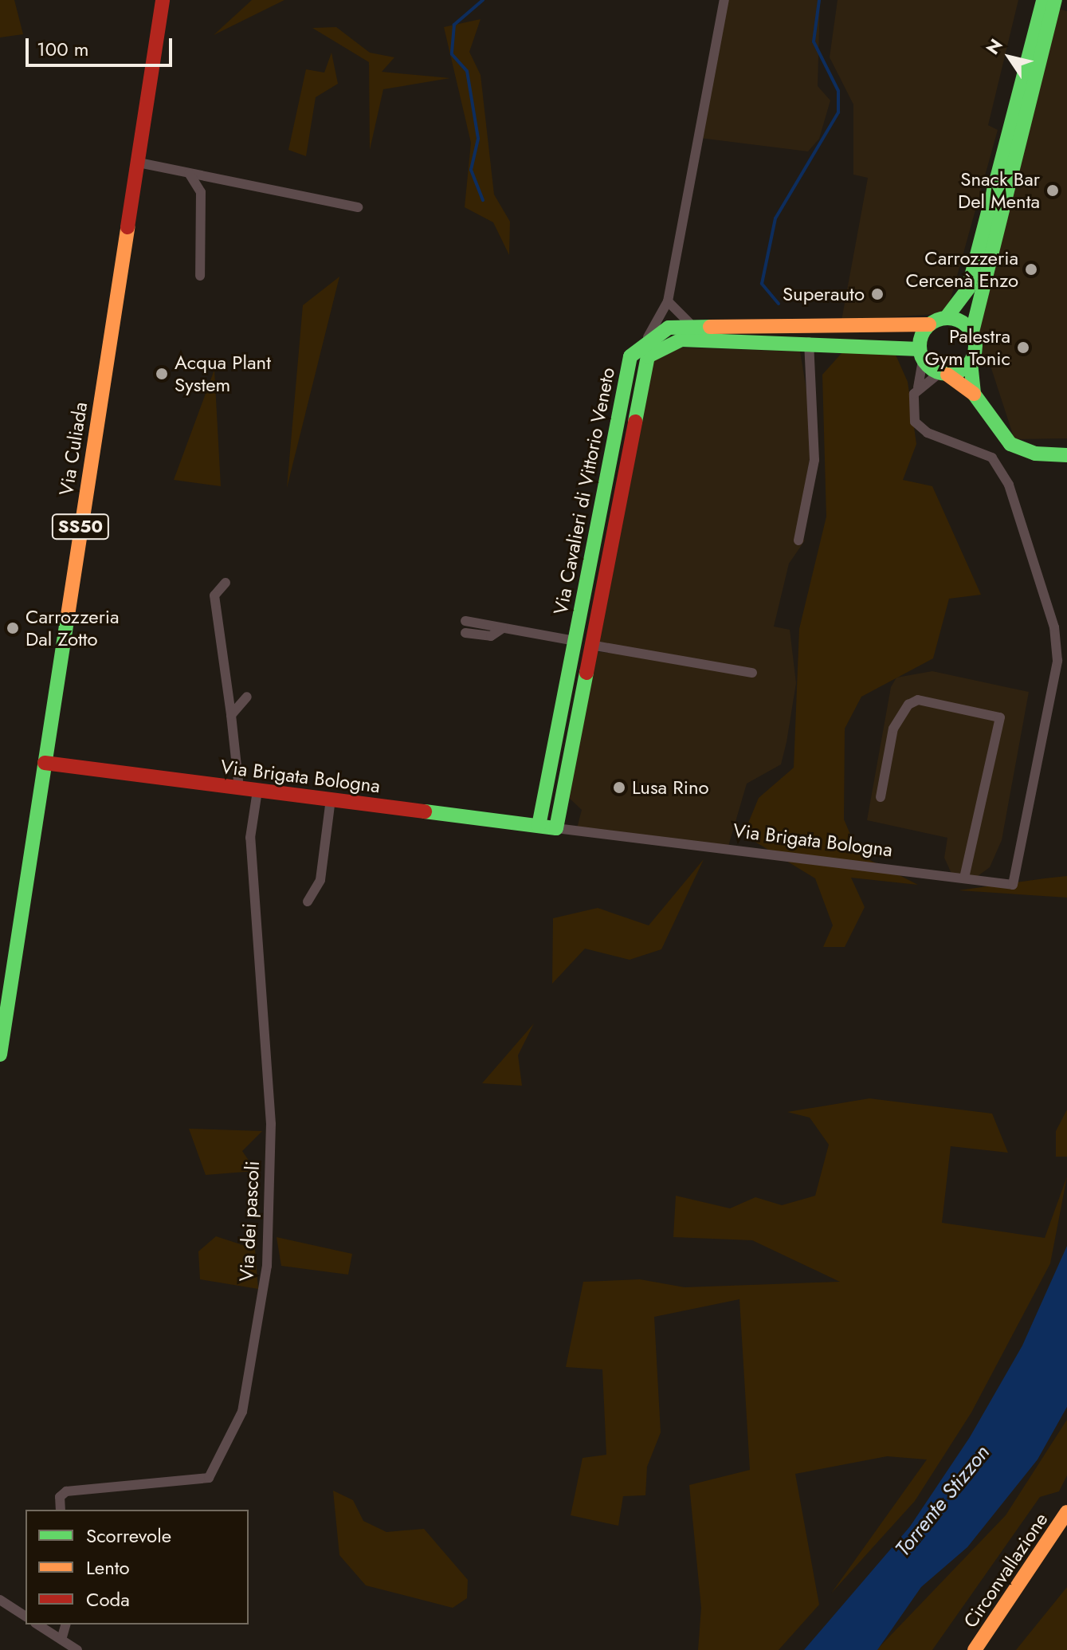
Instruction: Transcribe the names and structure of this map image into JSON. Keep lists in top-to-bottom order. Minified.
{"streets":{"main road":["Via Culiada","Via Cavalieri di Vittorio Veneto","SS50","Via Brigata Bologna","Circonvallazione"],"street":["Via dei pascoli"]},"crossings":[["Via Culiada","Via Brigata Bologna"],["Via Cavalieri di Vittorio Veneto","Via Brigata Bologna"],["Via Brigata Bologna","Via dei pascoli"]],"water":["Torrente Stizzon"],"places":["Snack Bar Del Menta","Carrozzeria Cercenà Enzo","Superauto","Palestra Gym Tonic","Acqua Plant System","Carrozzeria Dal Zotto","Lusa Rino"],"legend":["Scorrevole","Lento","Coda"],"scale_bar":"100 m","north":"top left"}
